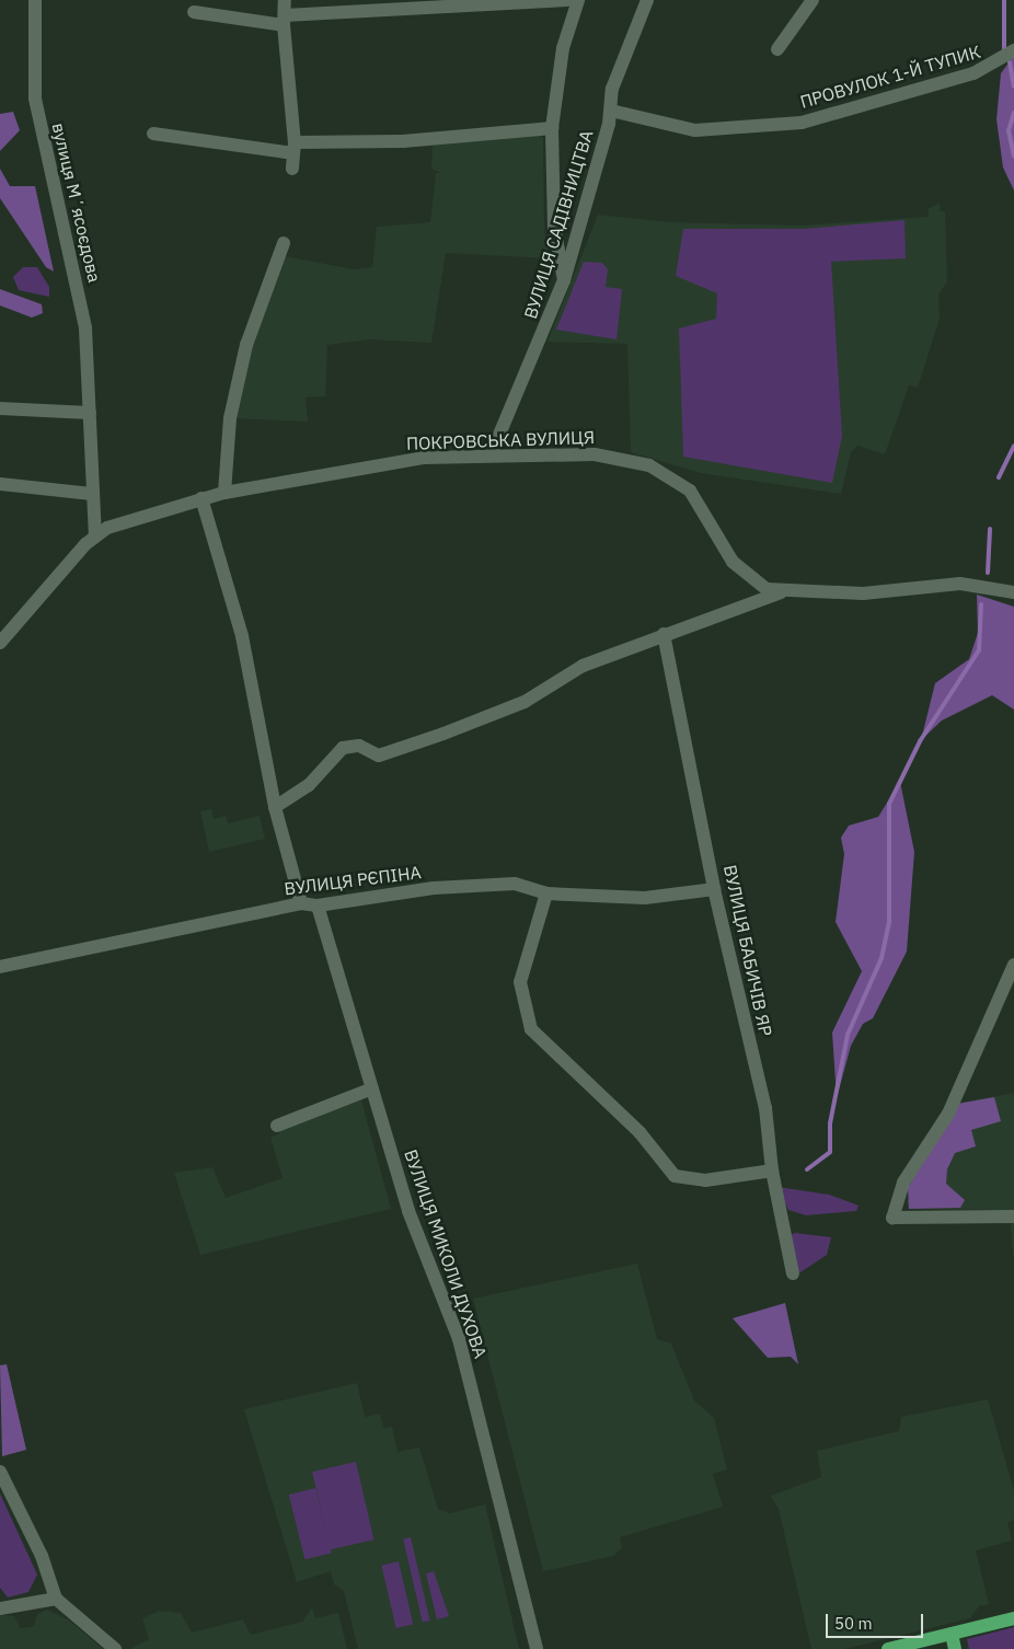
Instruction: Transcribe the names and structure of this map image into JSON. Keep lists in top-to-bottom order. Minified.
{"streets":{"street":["ПРОВУЛОК 1-Й ТУПИК","вулиця Мʼясоєдова","ВУЛИЦЯ САДІВНИЦТВА","ПОКРОВСЬКА ВУЛИЦЯ","ВУЛИЦЯ РЄПІНА","ВУЛИЦЯ БАБИЧІВ ЯР","ВУЛИЦЯ МИКОЛИ ДУХОВА"]},"crossings":[["ПРОВУЛОК 1-Й ТУПИК","ВУЛИЦЯ САДІВНИЦТВА"],["вулиця Мʼясоєдова","ПОКРОВСЬКА ВУЛИЦЯ"],["ВУЛИЦЯ САДІВНИЦТВА","ПОКРОВСЬКА ВУЛИЦЯ"],["ВУЛИЦЯ РЄПІНА","ВУЛИЦЯ БАБИЧІВ ЯР"],["ВУЛИЦЯ РЄПІНА","ВУЛИЦЯ МИКОЛИ ДУХОВА"]],"scale_bar":"50 m"}
